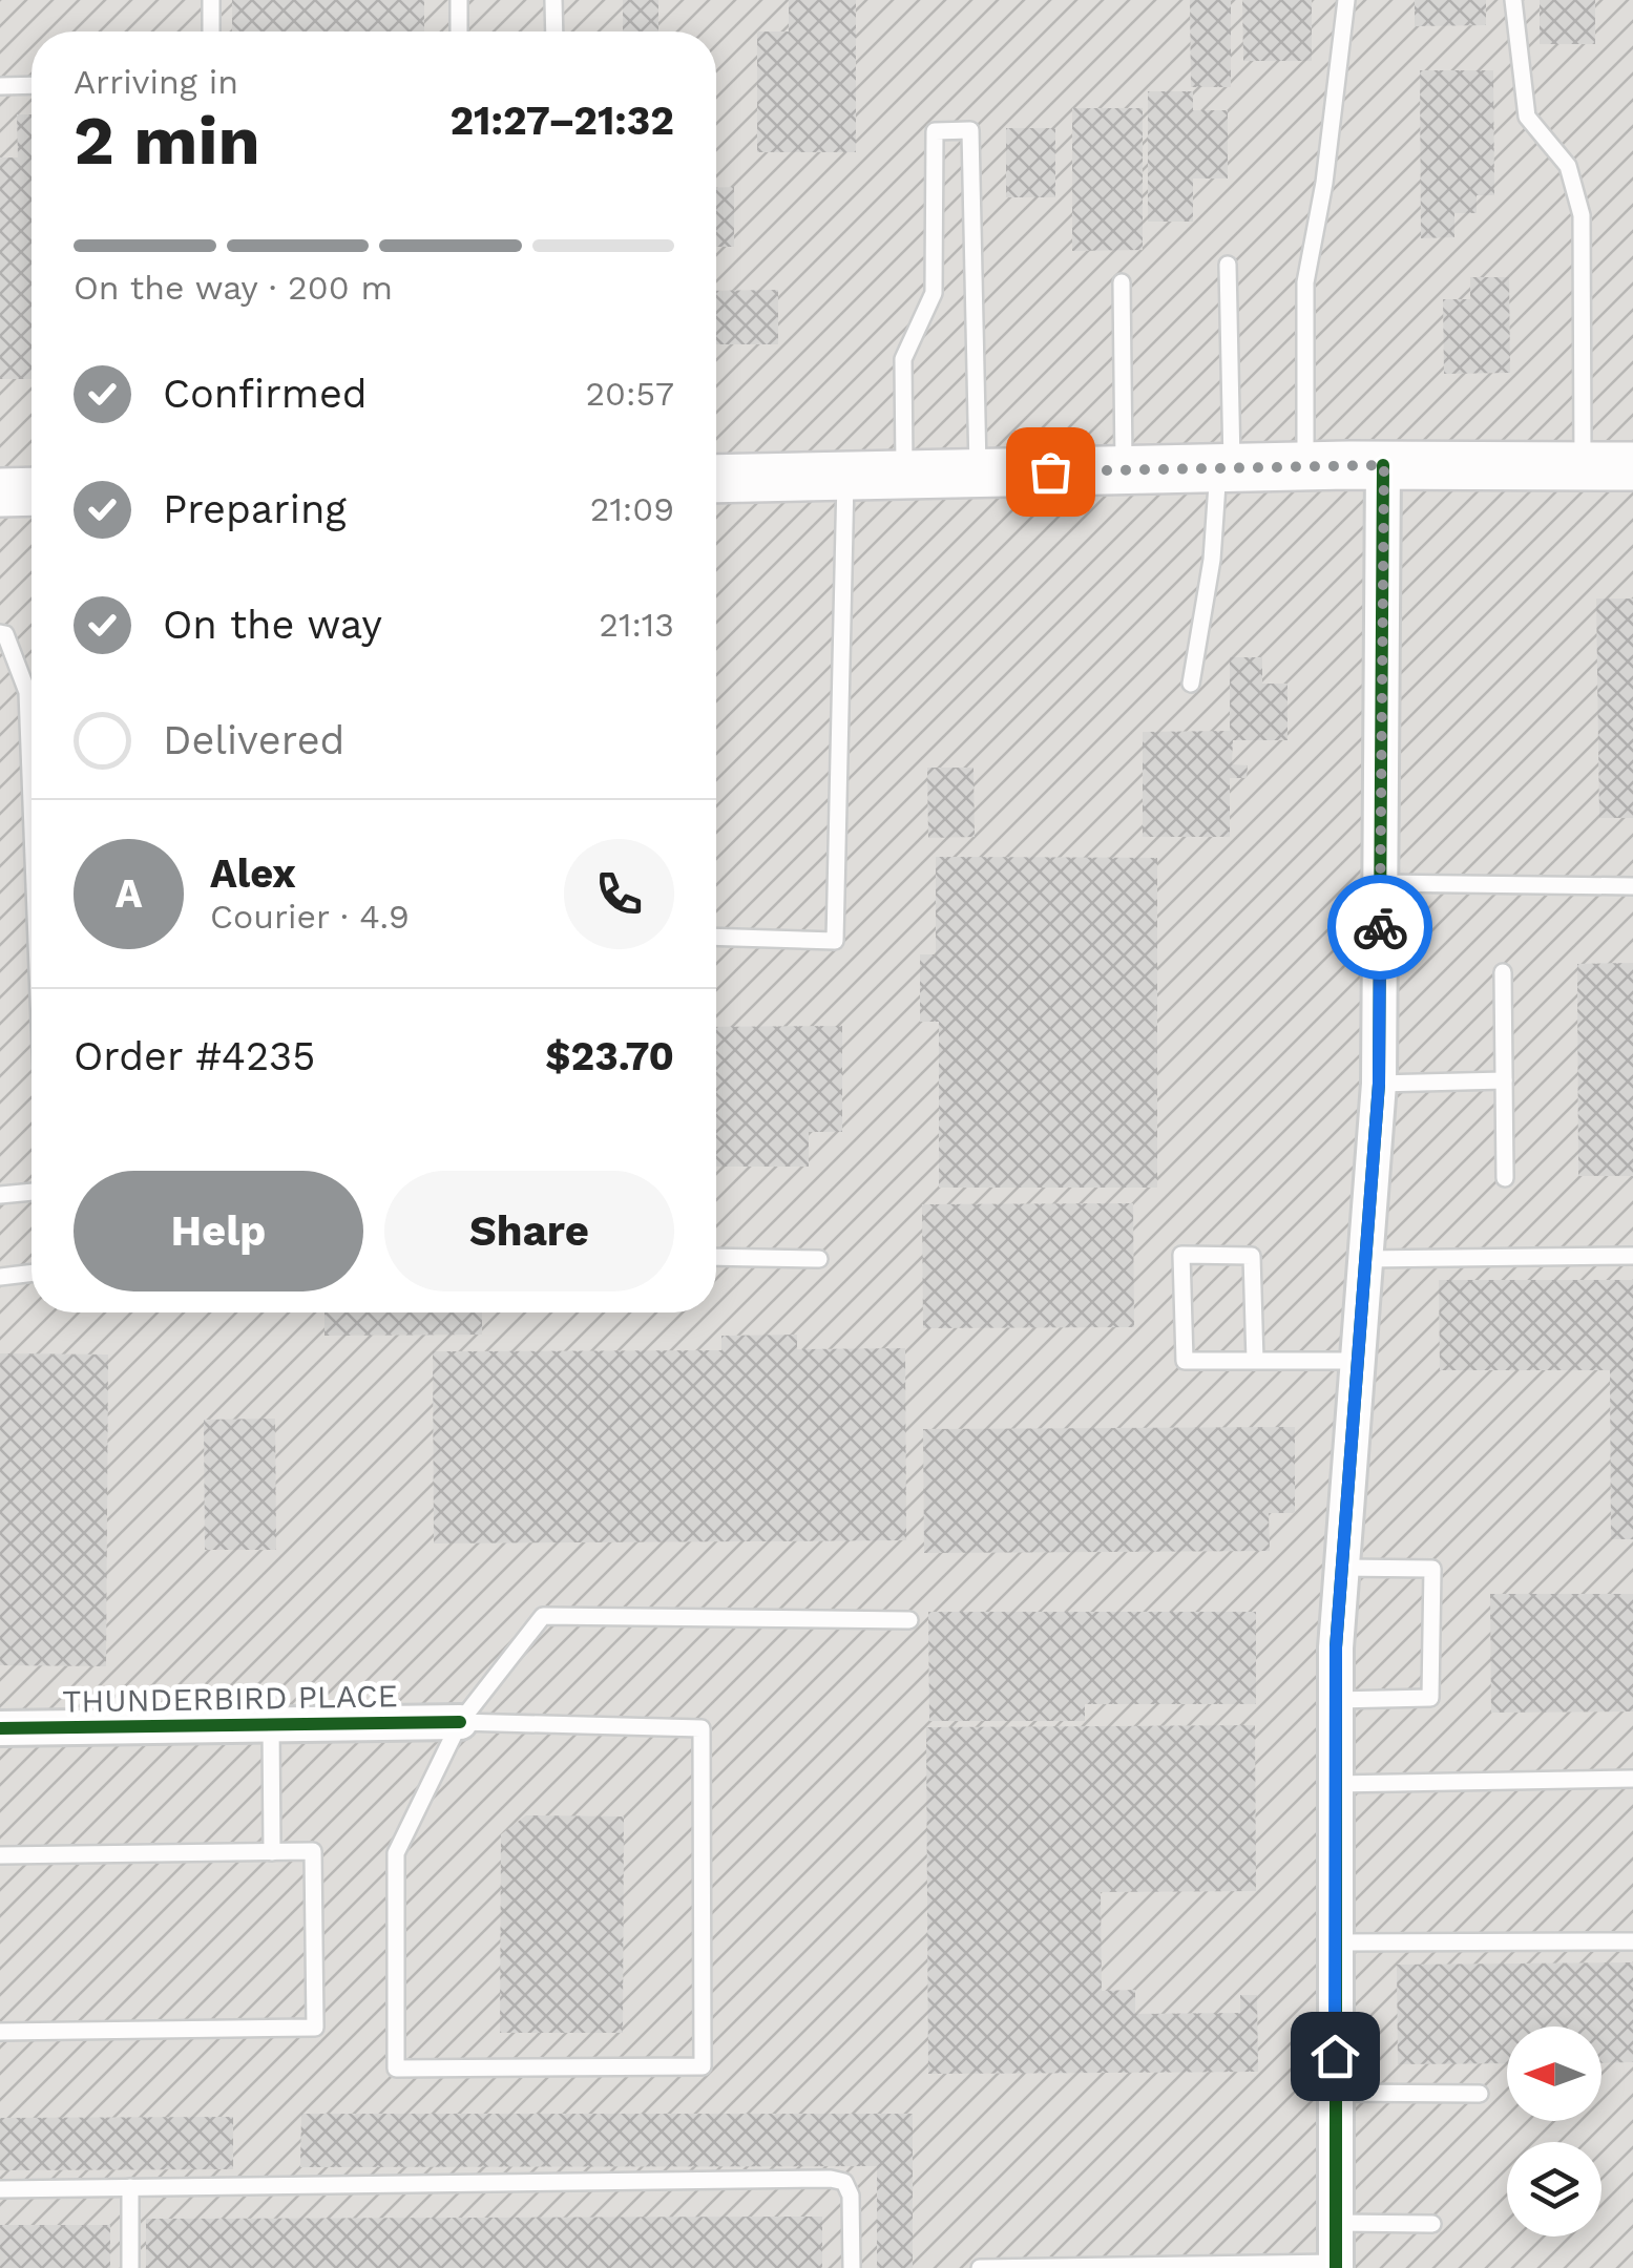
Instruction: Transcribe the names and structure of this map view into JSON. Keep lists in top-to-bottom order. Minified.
{"streets":{"street":["THUNDERBIRD PLACE"]},"north":"left","page":{"heading":["2 min","Arriving in","21:27–21:32"],"panel":["Alex","Courier · 4.9","Order #4235","$23.70"],"bar":"On the way · 200 m","list":[["Confirmed","20:57"],["Preparing","21:09"],["On the way","21:13"],"Delivered"],"round":"A","buttons":["Help","Share"]}}
